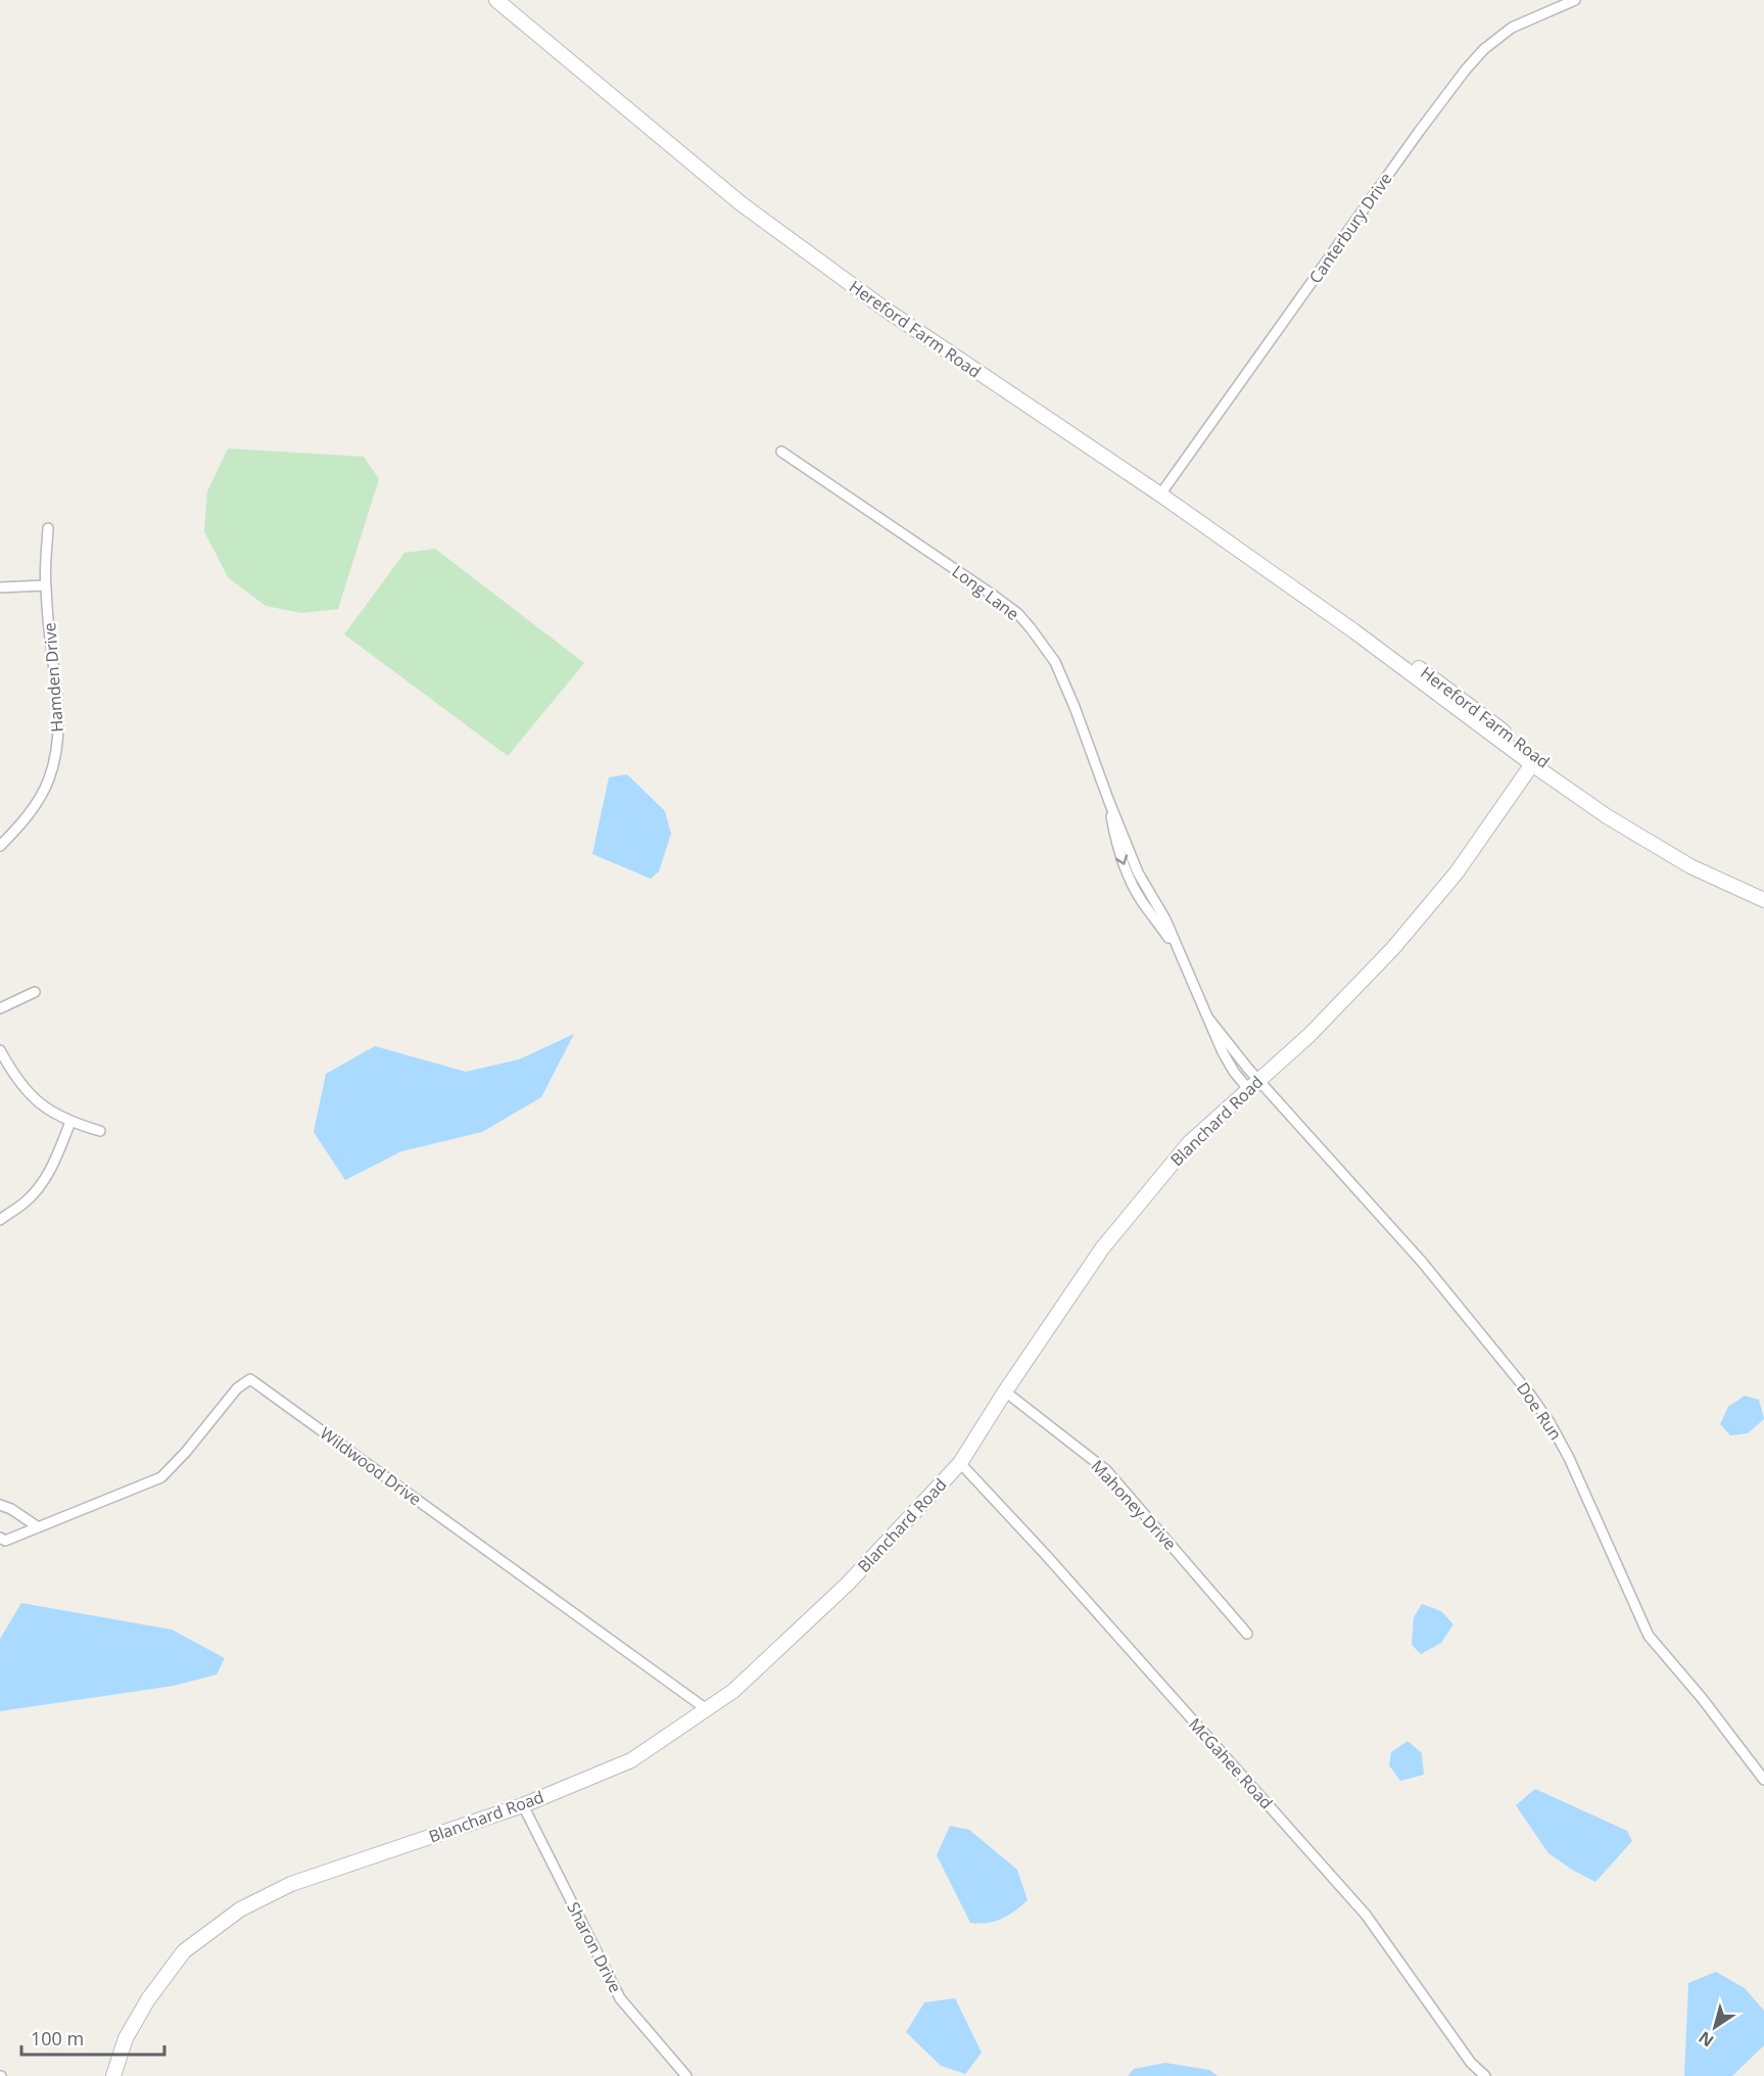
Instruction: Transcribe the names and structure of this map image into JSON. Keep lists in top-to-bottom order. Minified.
{"streets":{"street":["Canterbury Drive","Hereford Farm Road","Long Lane","Hamden Drive","Blanchard Road","Doe Run","Wildwood Drive","Mahoney Drive","McGahee Road","Sharon Drive"]},"crossings":[["Canterbury Drive","Hereford Farm Road"],["Hereford Farm Road","Blanchard Road"],["Long Lane","Blanchard Road"],["Long Lane","Doe Run"],["Blanchard Road","Doe Run"],["Blanchard Road","Wildwood Drive"],["Blanchard Road","Mahoney Drive"],["Blanchard Road","McGahee Road"],["Blanchard Road","Sharon Drive"]],"scale_bar":"100 m","north":"bottom left"}
